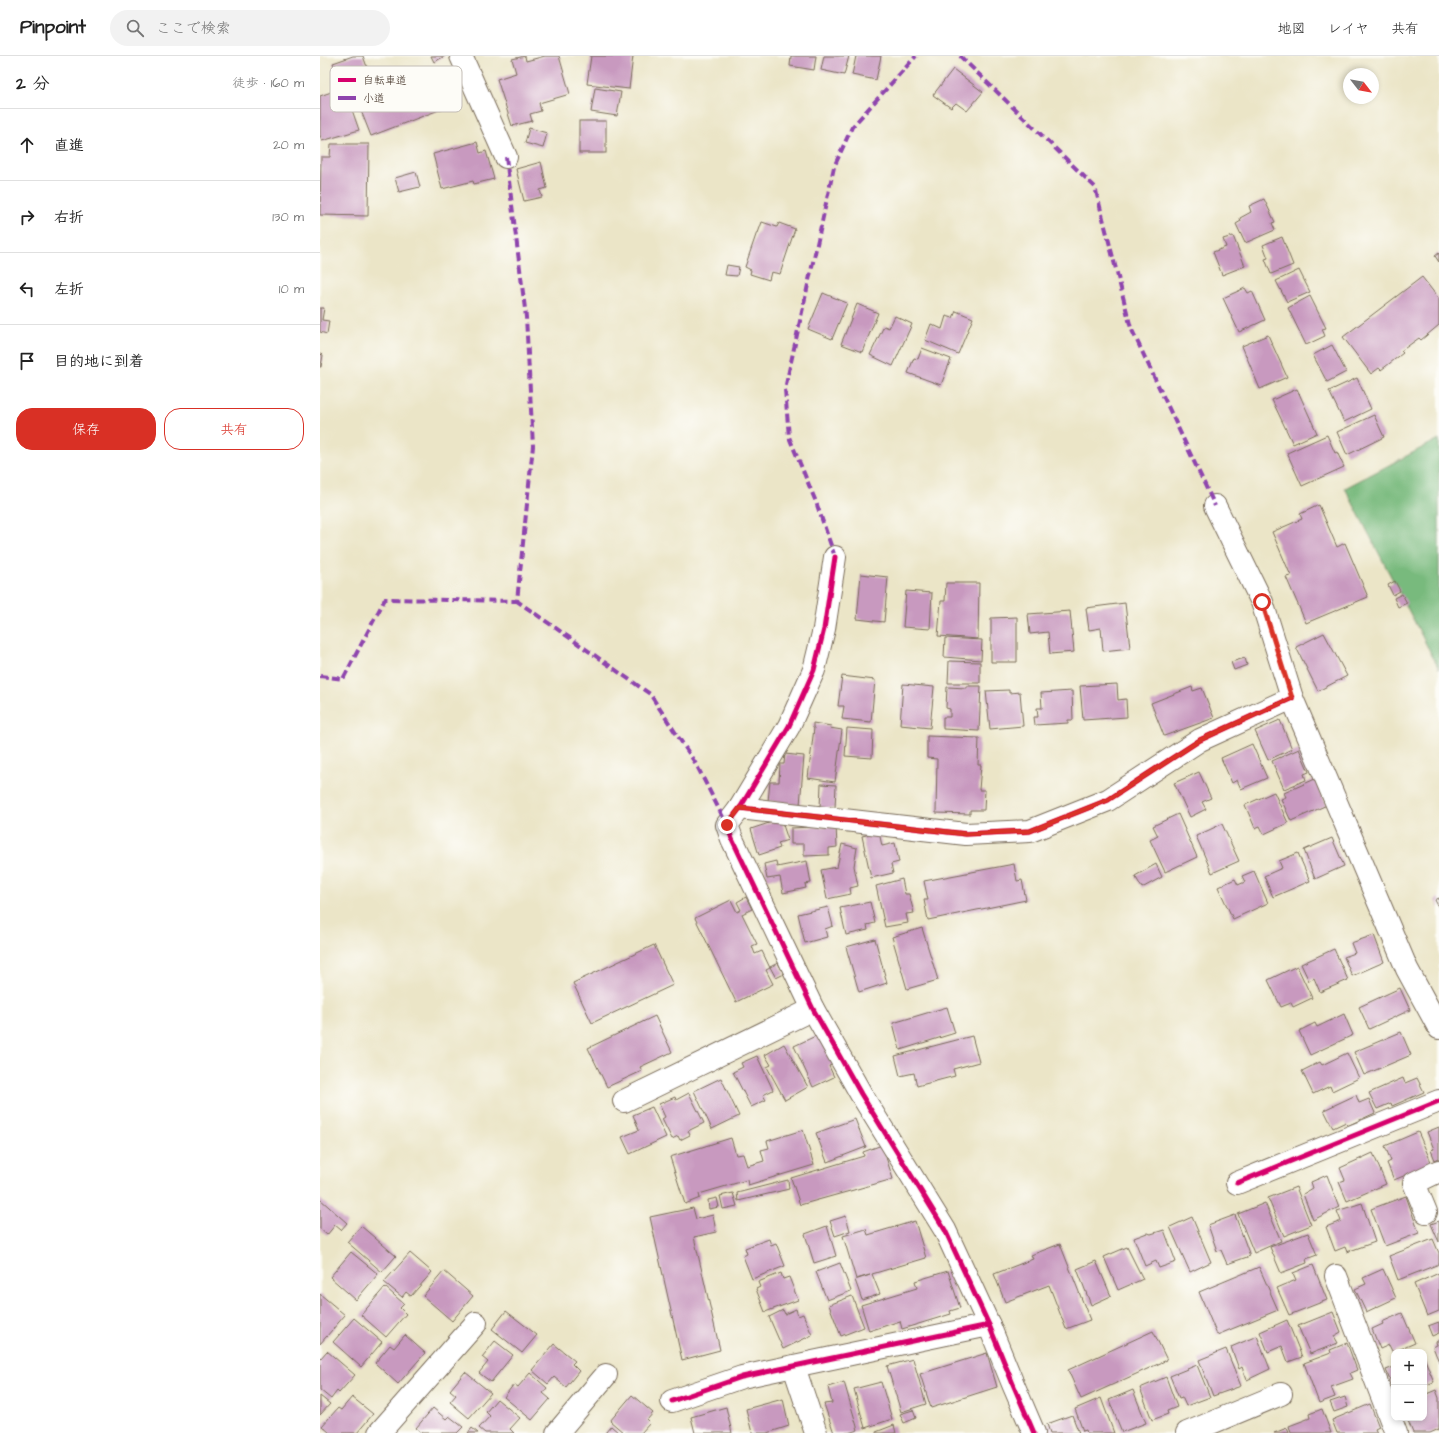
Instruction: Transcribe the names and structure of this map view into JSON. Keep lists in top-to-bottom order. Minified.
{"legend":["自転車道","小道"],"north":"bottom right","page":{"header":"Pinpoint","search":"ここで検索","nav":["地図","レイヤ","共有"],"heading":["2 分","徒歩 · 160 m"],"list":[["直進","20 m"],["右折","130 m"],["左折","10 m"],"目的地に到着"],"buttons":["保存","共有"],"map_buttons":["+","−"]}}
